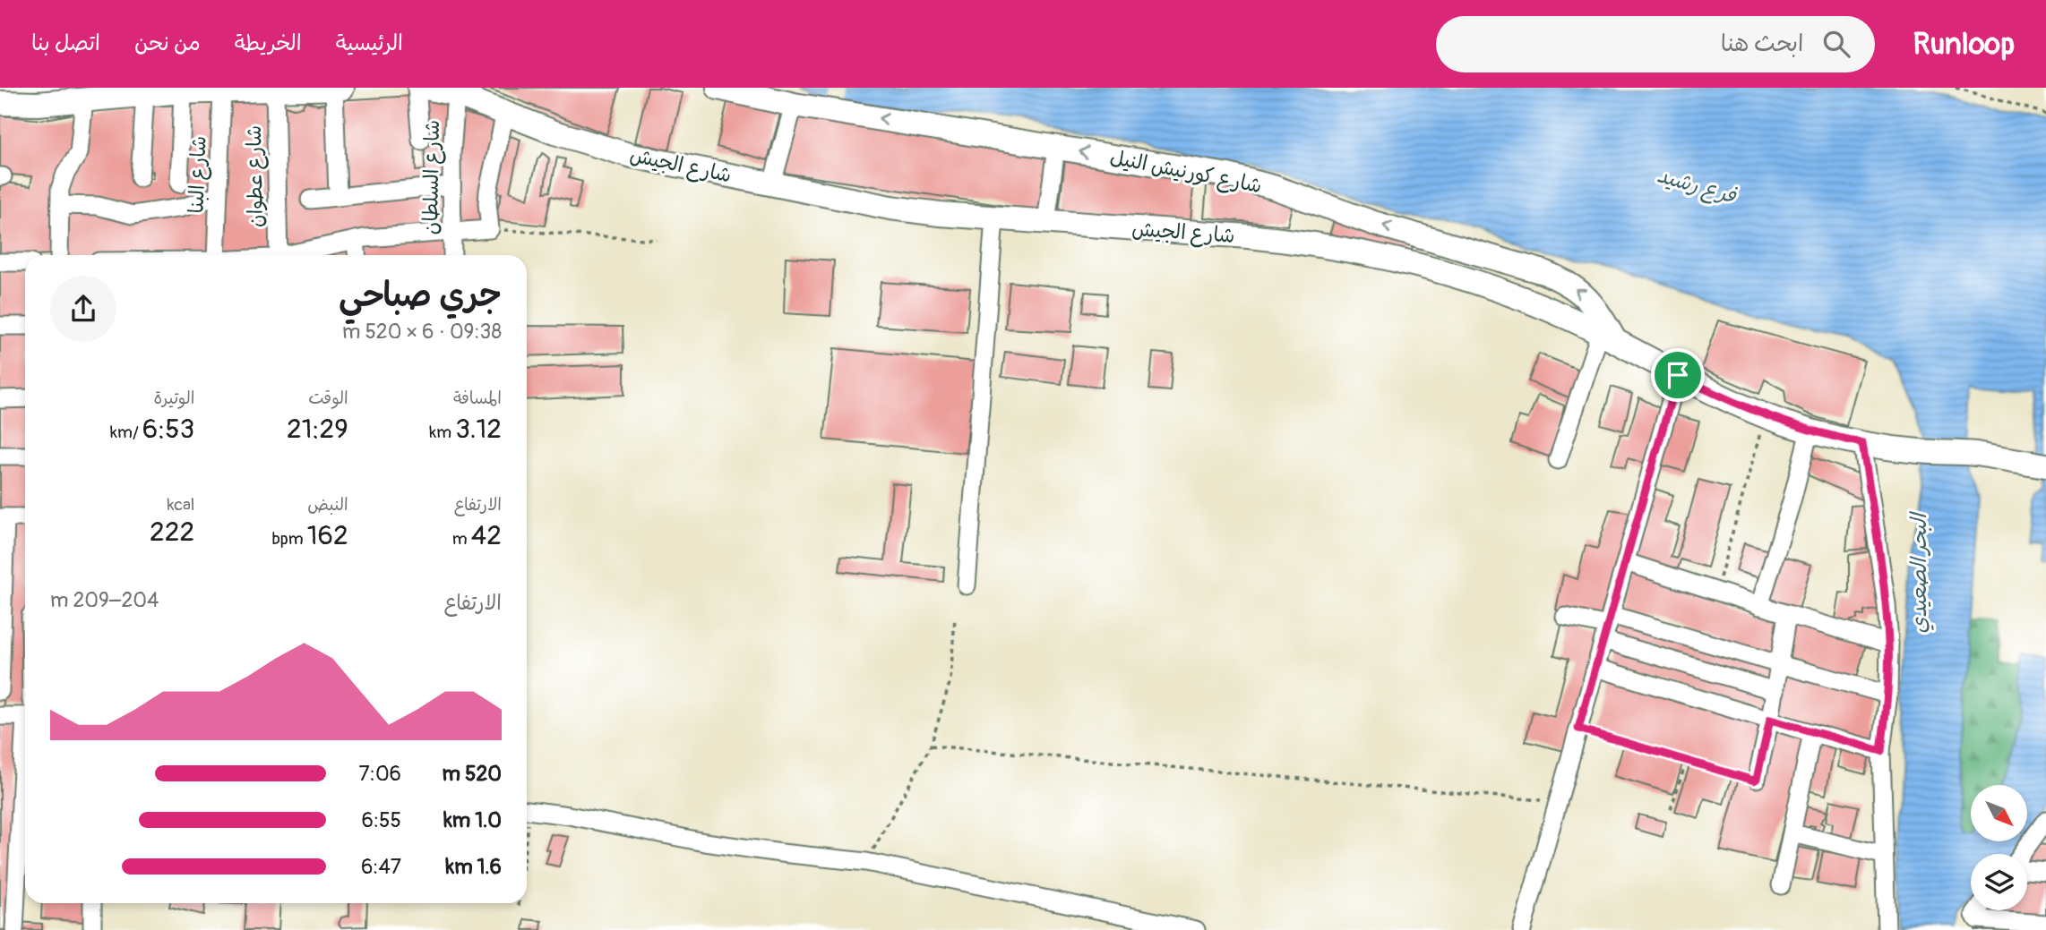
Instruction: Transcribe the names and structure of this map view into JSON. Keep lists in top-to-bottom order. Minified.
{"streets":{"main road":["شارع الجيش","شارع كورنيش النيل"],"street":["شارع البنا","شارع عطوان","شارع السلطان"]},"crossings":[["شارع الجيش","شارع كورنيش النيل"],["شارع الجيش","شارع السلطان"]],"one_way":["شارع كورنيش النيل"],"water":["فرع رشيد","البحر الصعيدي"],"north":"bottom right","page":{"header":"Runloop","search":"ابحث هنا","nav":["الرئيسية","الخريطة","من نحن","اتصل بنا"],"heading":["جري صباحي","09:38 · 6 × 520 m"],"stats":[["المسافة","3.12 km"],["الوقت","21:29"],["الوتيرة","6:53 /km"],["الارتفاع","42 m"],["النبض","162 bpm"],["kcal","222"]],"chart":["الارتفاع","204–209 m"],"list":[{"name":"520 m","note":"7:06"},{"name":"1.0 km","note":"6:55"},{"name":"1.6 km","note":"6:47"}]}}
